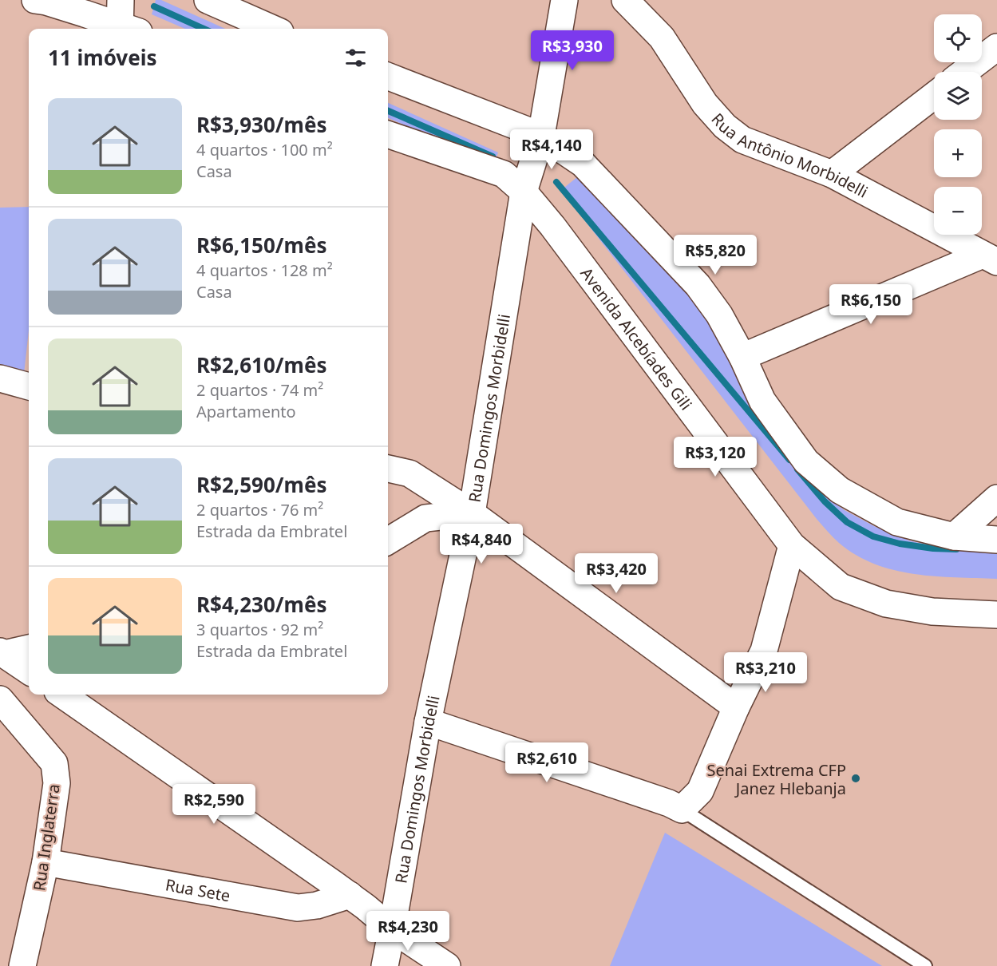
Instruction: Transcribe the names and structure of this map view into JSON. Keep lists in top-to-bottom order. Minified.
{"streets":{"street":["Rua Antônio Morbidelli","Avenida Alcebíades Gili","Rua Domingos Morbidelli","Rua Inglaterra","Rua Sete"]},"crossings":[["Avenida Alcebíades Gili","Rua Domingos Morbidelli"],["Rua Inglaterra","Rua Sete"]],"places":["Senai Extrema CFP Janez Hlebanja"],"page":{"map_buttons":["+","−"],"heading":"11 imóveis","price":["R$3,930","R$4,140","R$5,820","R$6,150","R$3,120","R$4,840","R$3,420","R$3,210","R$2,610","R$2,590","R$4,230"],"list":[{"name":"R$3,930/mês","note":"4 quartos · 100 m² · Casa"},{"name":"R$6,150/mês","note":"4 quartos · 128 m² · Casa"},{"name":"R$2,610/mês","note":"2 quartos · 74 m² · Apartamento"},{"name":"R$2,590/mês","note":"2 quartos · 76 m² · Estrada da Embratel"},{"name":"R$4,230/mês","note":"3 quartos · 92 m² · Estrada da Embratel"}]}}
